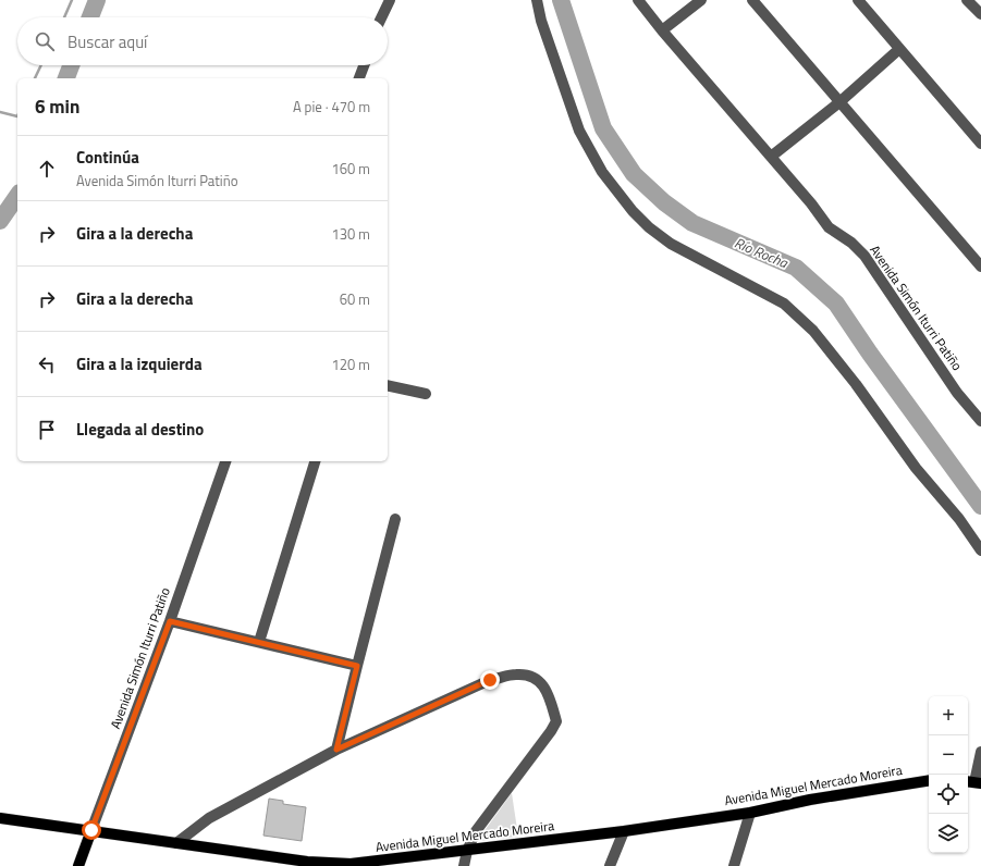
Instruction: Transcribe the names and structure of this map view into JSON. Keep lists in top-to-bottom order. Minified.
{"streets":{"main road":["Avenida Simón Iturri Patiño","Avenida Miguel Mercado Moreira"]},"crossings":[["Avenida Simón Iturri Patiño","Avenida Miguel Mercado Moreira"]],"water":["Río Rocha"],"page":{"search":"Buscar aquí","heading":["6 min","A pie · 470 m"],"list":[["Continúa","Avenida Simón Iturri Patiño","160 m"],["Gira a la derecha","130 m"],["Gira a la derecha","60 m"],["Gira a la izquierda","120 m"],"Llegada al destino"],"map_buttons":["+","−"]}}
